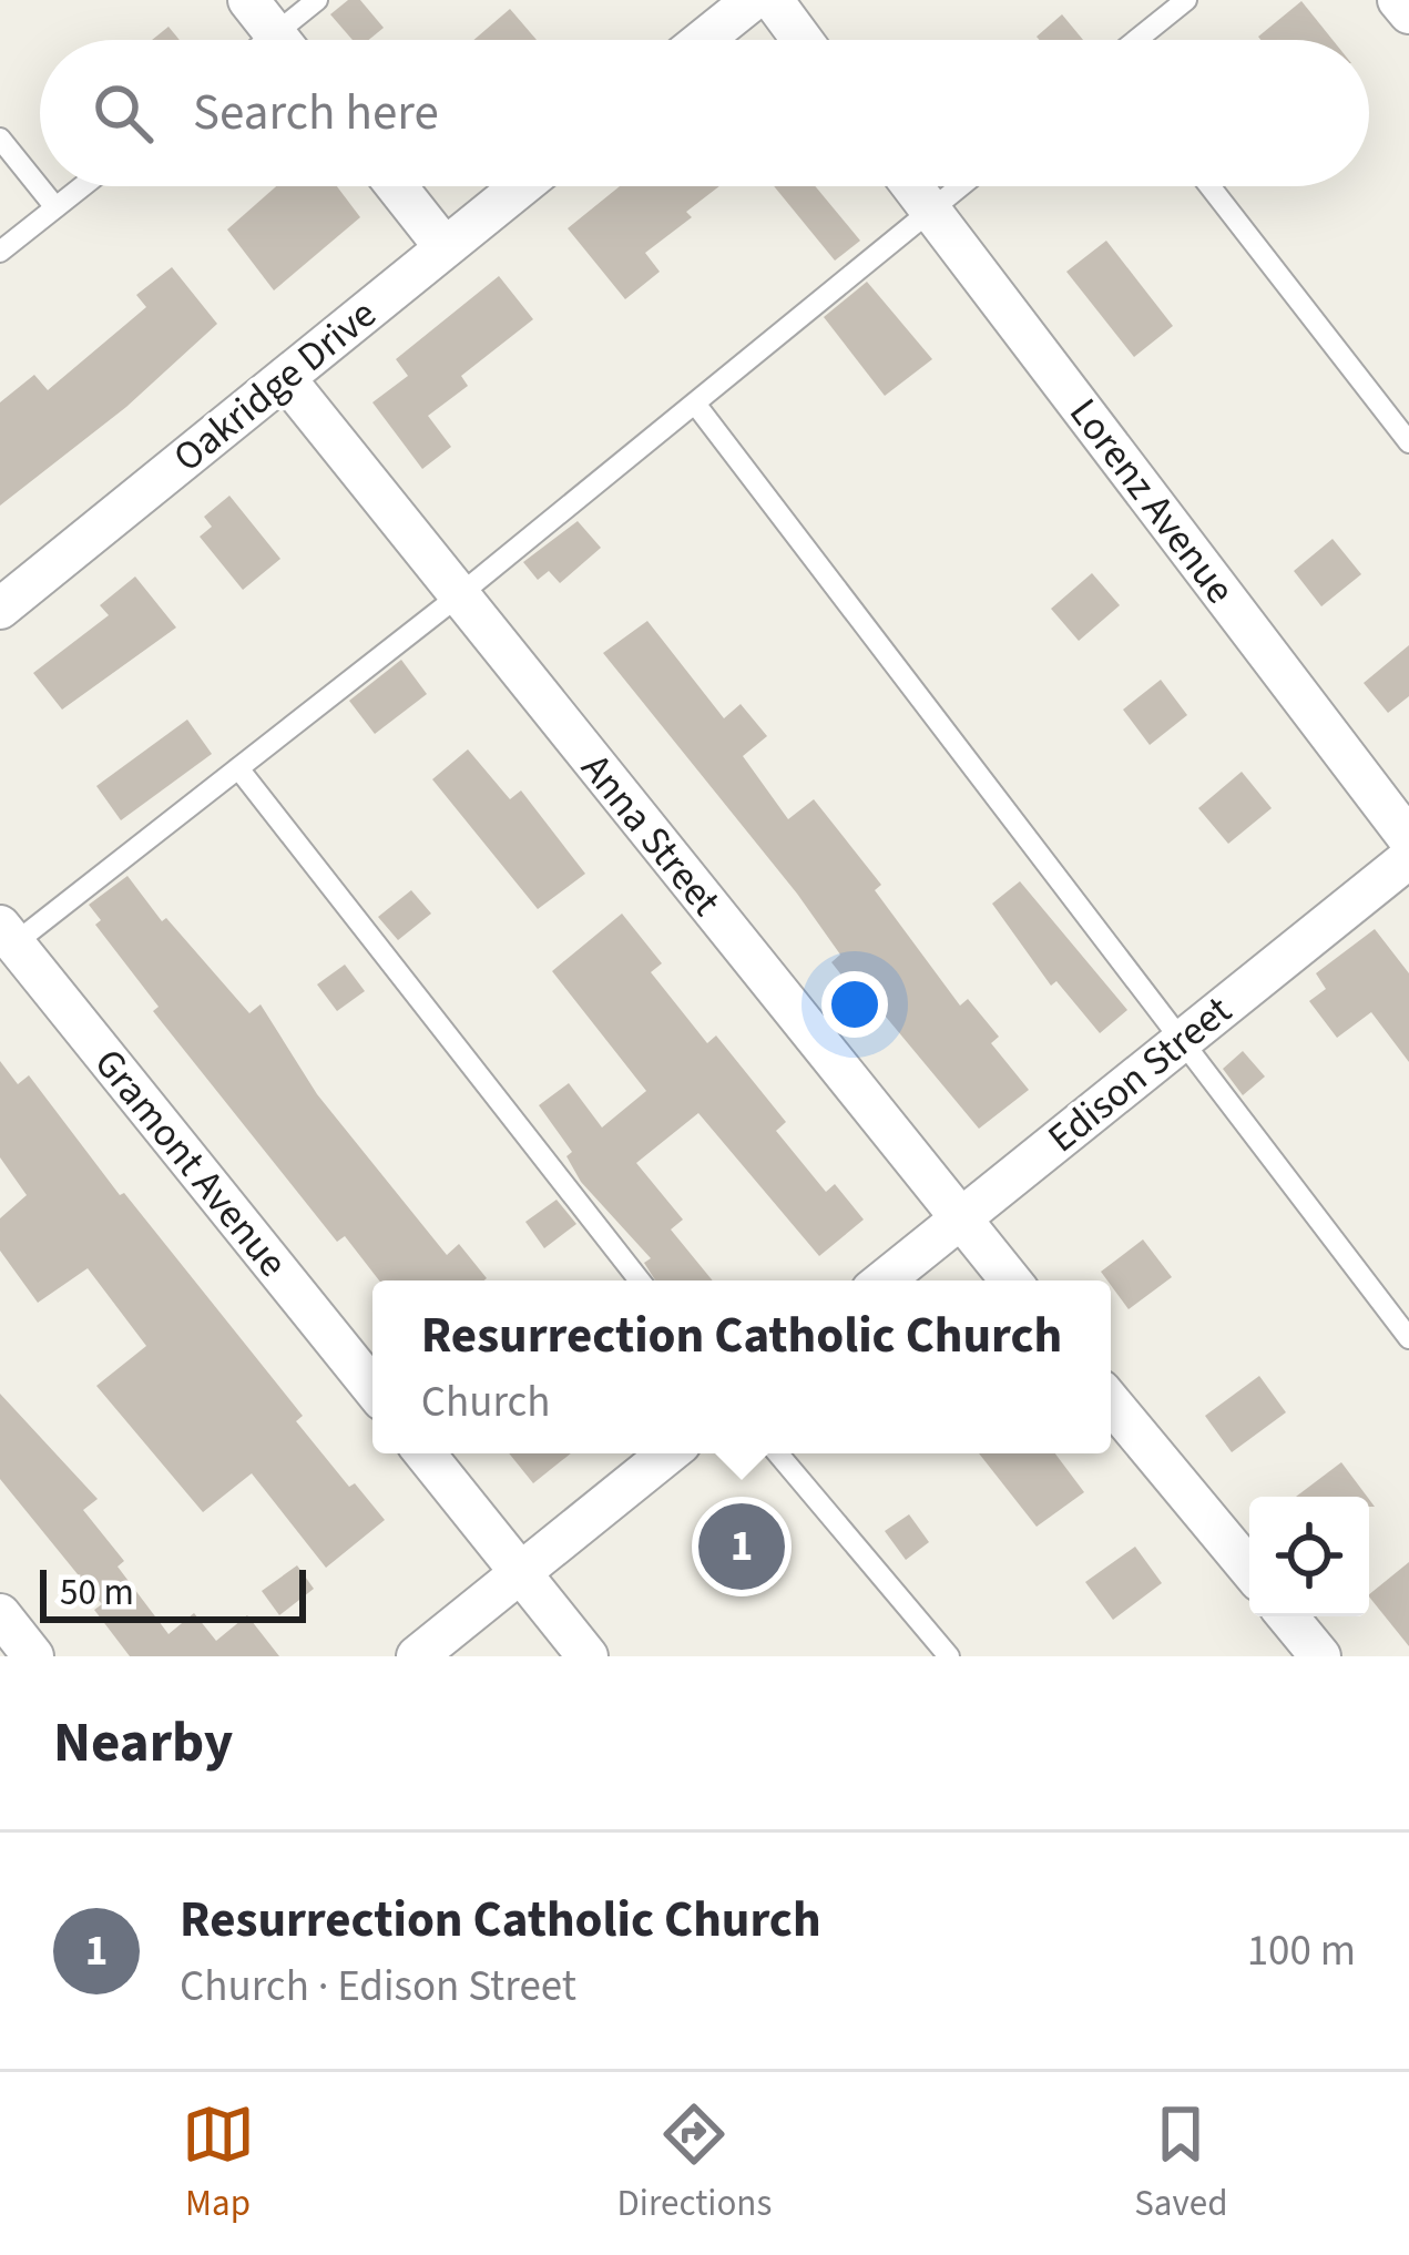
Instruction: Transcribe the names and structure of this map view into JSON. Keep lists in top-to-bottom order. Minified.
{"streets":{"street":["Oakridge Drive","Lorenz Avenue","Anna Street","Edison Street","Gramont Avenue"]},"crossings":[["Oakridge Drive","Anna Street"],["Anna Street","Edison Street"]],"scale_bar":"50 m","page":{"search":"Search here","popup":["Resurrection Catholic Church","Church"],"pins":"1","scale":"50 m","heading":"Nearby","list":[{"mark":"1","name":"Resurrection Catholic Church","note":"Church · Edison Street","value":"100 m"}],"nav":["Map","Directions","Saved"]}}
